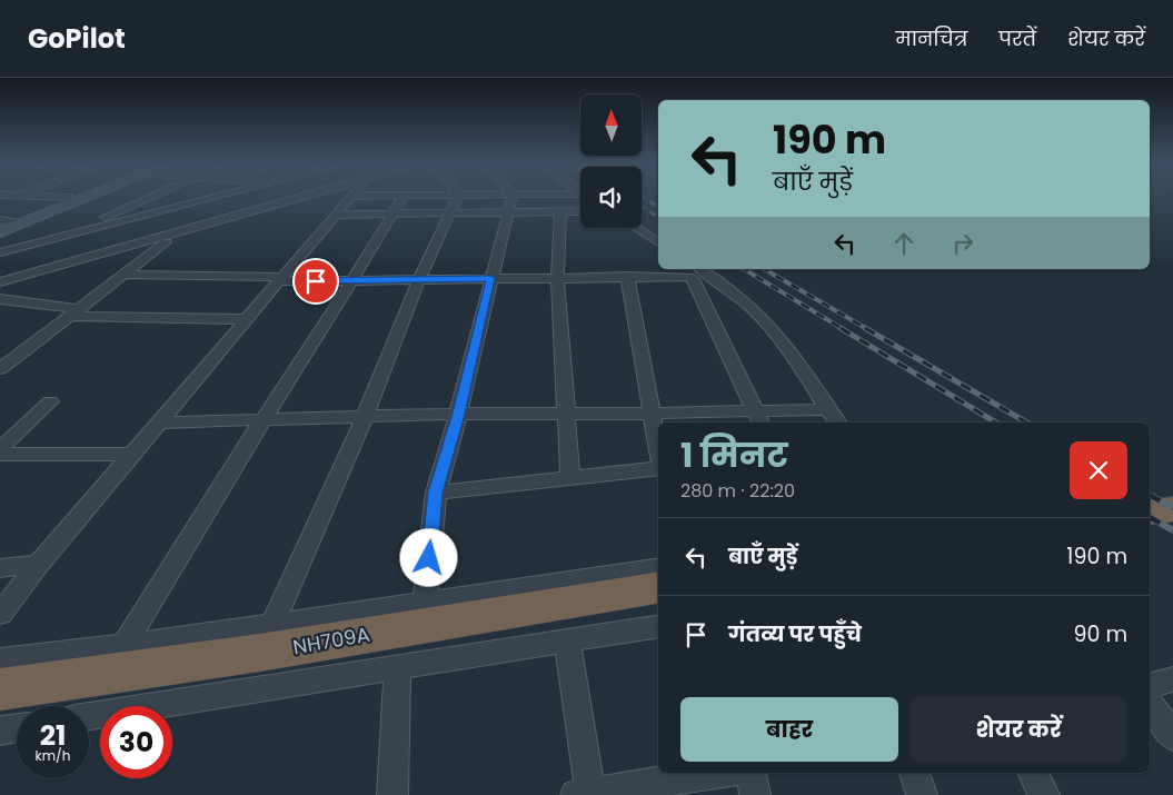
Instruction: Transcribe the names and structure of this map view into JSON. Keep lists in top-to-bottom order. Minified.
{"streets":{"highway":["NH709A"]},"north":"top","page":{"header":"GoPilot","nav":["मानचित्र","परतें","शेयर करें"],"turn":["190 m","बाएँ मुड़ें"],"heading":["1 मिनट","280 m · 22:20"],"list":[{"name":"बाएँ मुड़ें","value":"190 m"},{"name":"गंतव्य पर पहुँचे","value":"90 m"}],"buttons":["बाहर","शेयर करें"],"speed":"21 km/h","limit":"30"}}
